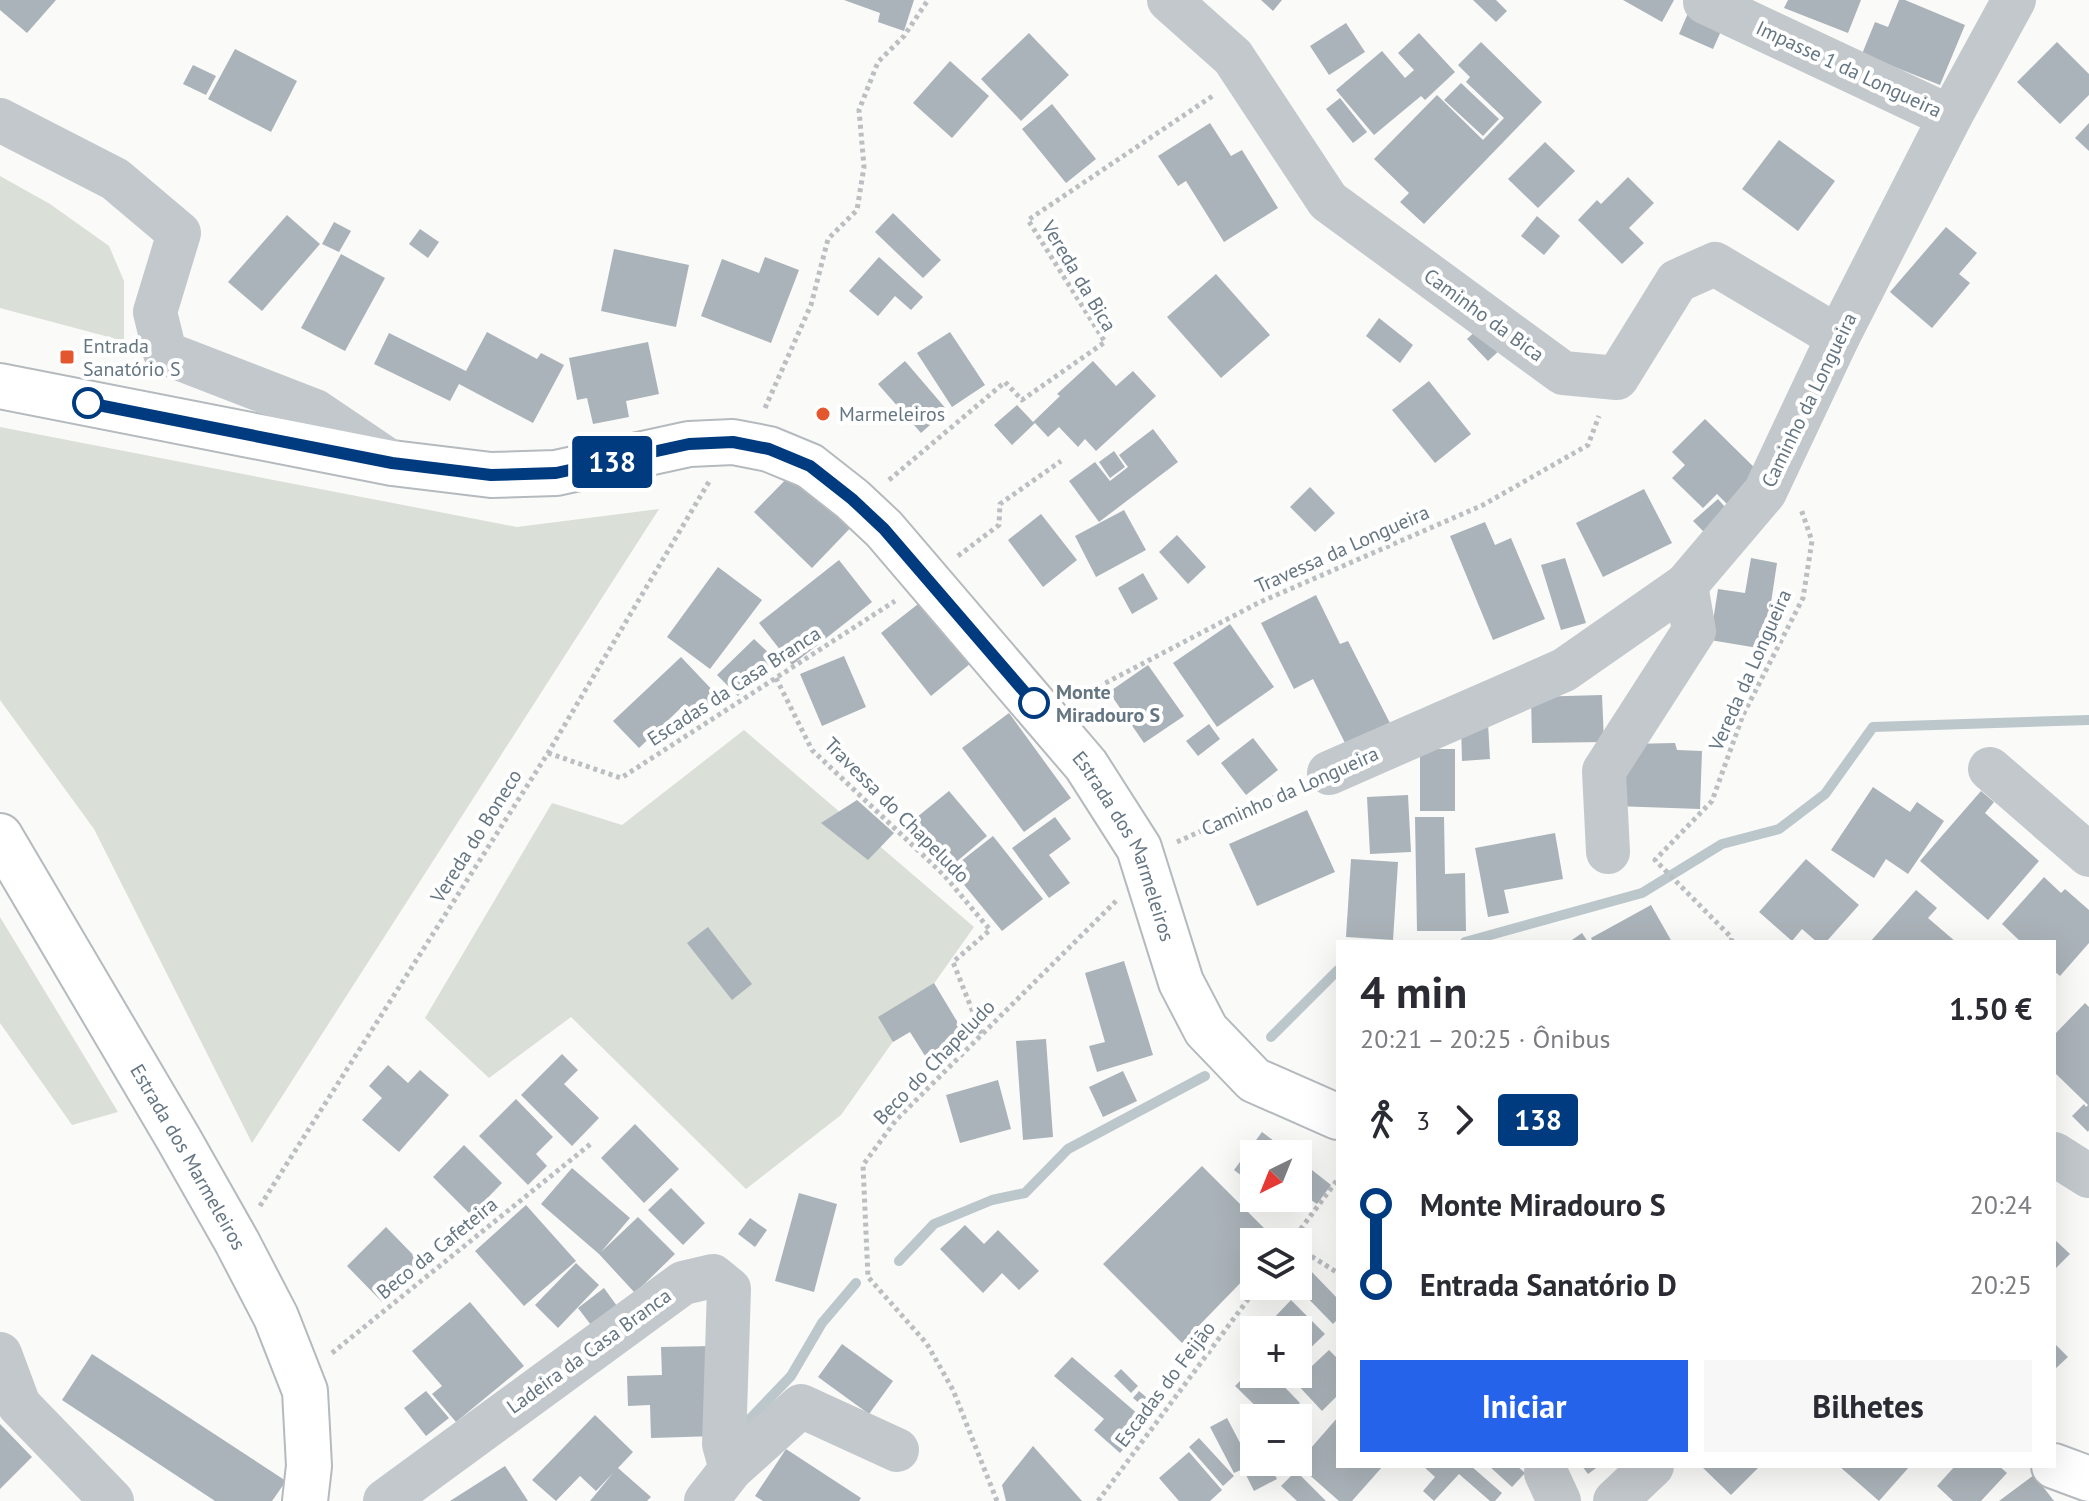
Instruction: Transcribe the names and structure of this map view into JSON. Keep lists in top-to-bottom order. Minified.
{"streets":{"main road":["Estrada dos Marmeleiros"],"street":["Impasse 1 da Longueira","Caminho da Bica","Caminho da Longueira","Ladeira da Casa Branca"],"path":["Vereda da Bica","Travessa da Longueira","Vereda da Longueira","Escadas da Casa Branca","Travessa do Chapeludo","Vereda do Boneco","Beco do Chapeludo","Beco da Cafeteira","Escadas do Feijão"]},"crossings":[["Impasse 1 da Longueira","Caminho da Longueira"],["Vereda da Bica","Caminho da Bica"],["Vereda da Bica","Estrada dos Marmeleiros"],["Caminho da Bica","Travessa da Longueira"],["Caminho da Longueira","Vereda da Longueira"],["Caminho da Longueira","Estrada dos Marmeleiros"],["Caminho da Longueira","Beco do Chapeludo"],["Travessa da Longueira","Estrada dos Marmeleiros"],["Escadas da Casa Branca","Travessa do Chapeludo"],["Escadas da Casa Branca","Vereda do Boneco"],["Escadas da Casa Branca","Estrada dos Marmeleiros"],["Travessa do Chapeludo","Beco do Chapeludo"],["Vereda do Boneco","Estrada dos Marmeleiros"],["Estrada dos Marmeleiros","Beco do Chapeludo"],["Estrada dos Marmeleiros","Beco da Cafeteira"]],"places":{"transit":["Entrada Sanatório S"],"other":["Marmeleiros","Monte Miradouro S"]},"lines":["bus line 138"],"north":"bottom left","page":{"on_map":"138","heading":["4 min","20:21 – 20:25 · Ônibus","1.50 €"],"legs":["3","138"],"map_buttons":["+","−"],"list":[{"name":"Monte Miradouro S","value":"20:24"},{"name":"Entrada Sanatório D","value":"20:25"}],"buttons":["Iniciar","Bilhetes"]}}
